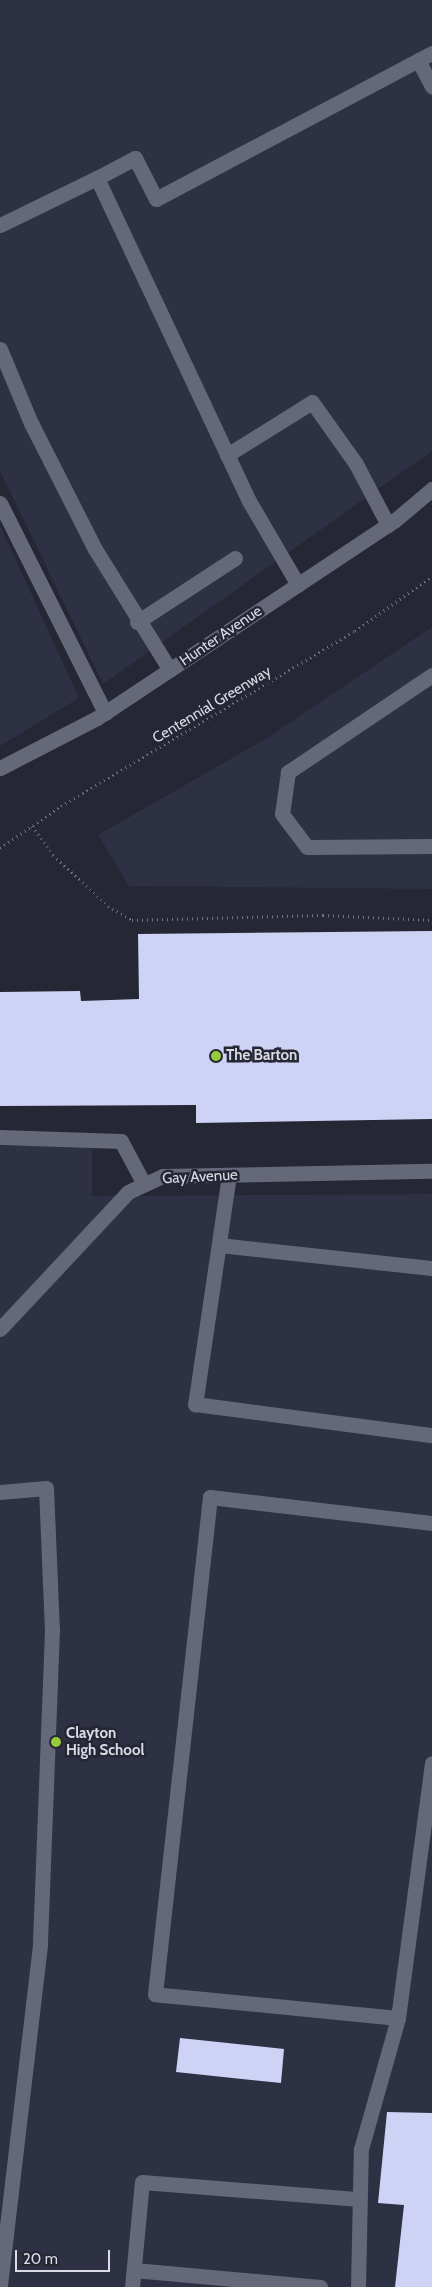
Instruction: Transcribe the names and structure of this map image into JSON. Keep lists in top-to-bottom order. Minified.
{"streets":{"street":["Hunter Avenue","Gay Avenue"],"path":["Centennial Greenway"]},"places":["The Barton","Clayton High School"],"scale_bar":"20 m"}
